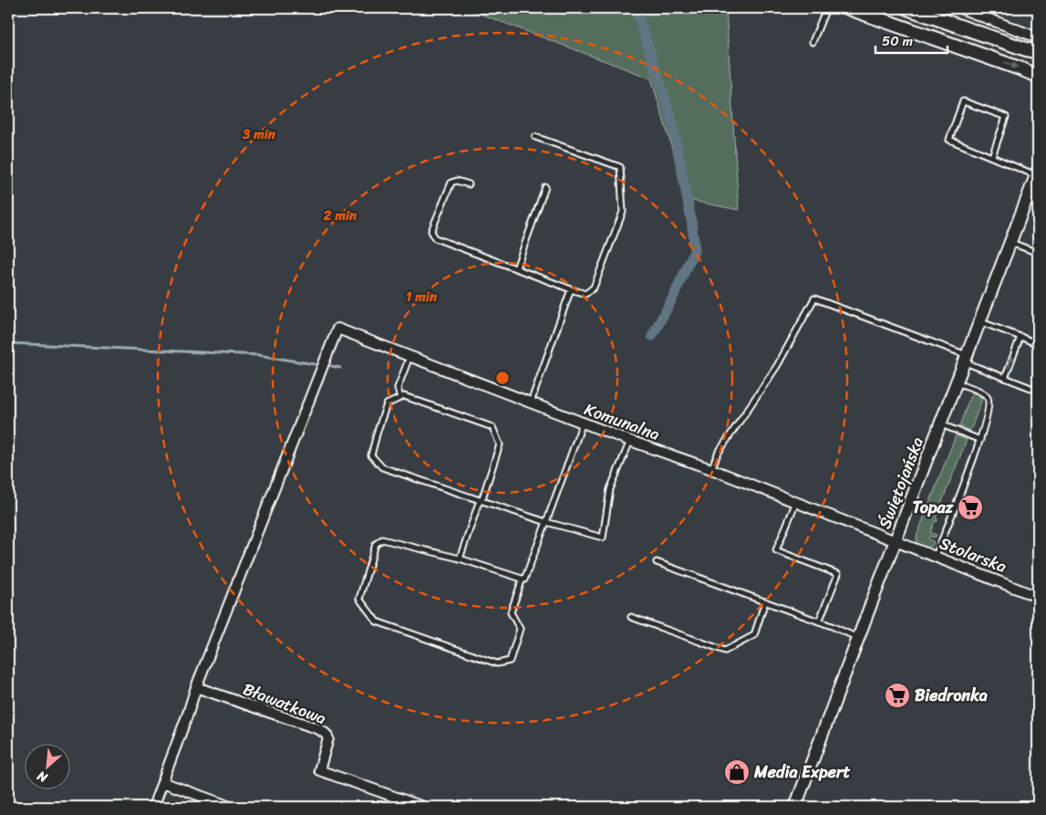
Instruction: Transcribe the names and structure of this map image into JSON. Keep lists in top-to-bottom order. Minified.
{"streets":{"street":["Komunalna","Świętojańska","Stolarska","Bławatkowa"]},"crossings":[["Komunalna","Świętojańska"],["Komunalna","Stolarska"],["Komunalna","Bławatkowa"],["Świętojańska","Stolarska"]],"places":{"supermarket":["Topaz","Biedronka"],"shop":["Media Expert"]},"scale_bar":"50 m","north":"bottom left","rings":["3 min","2 min","1 min"]}
